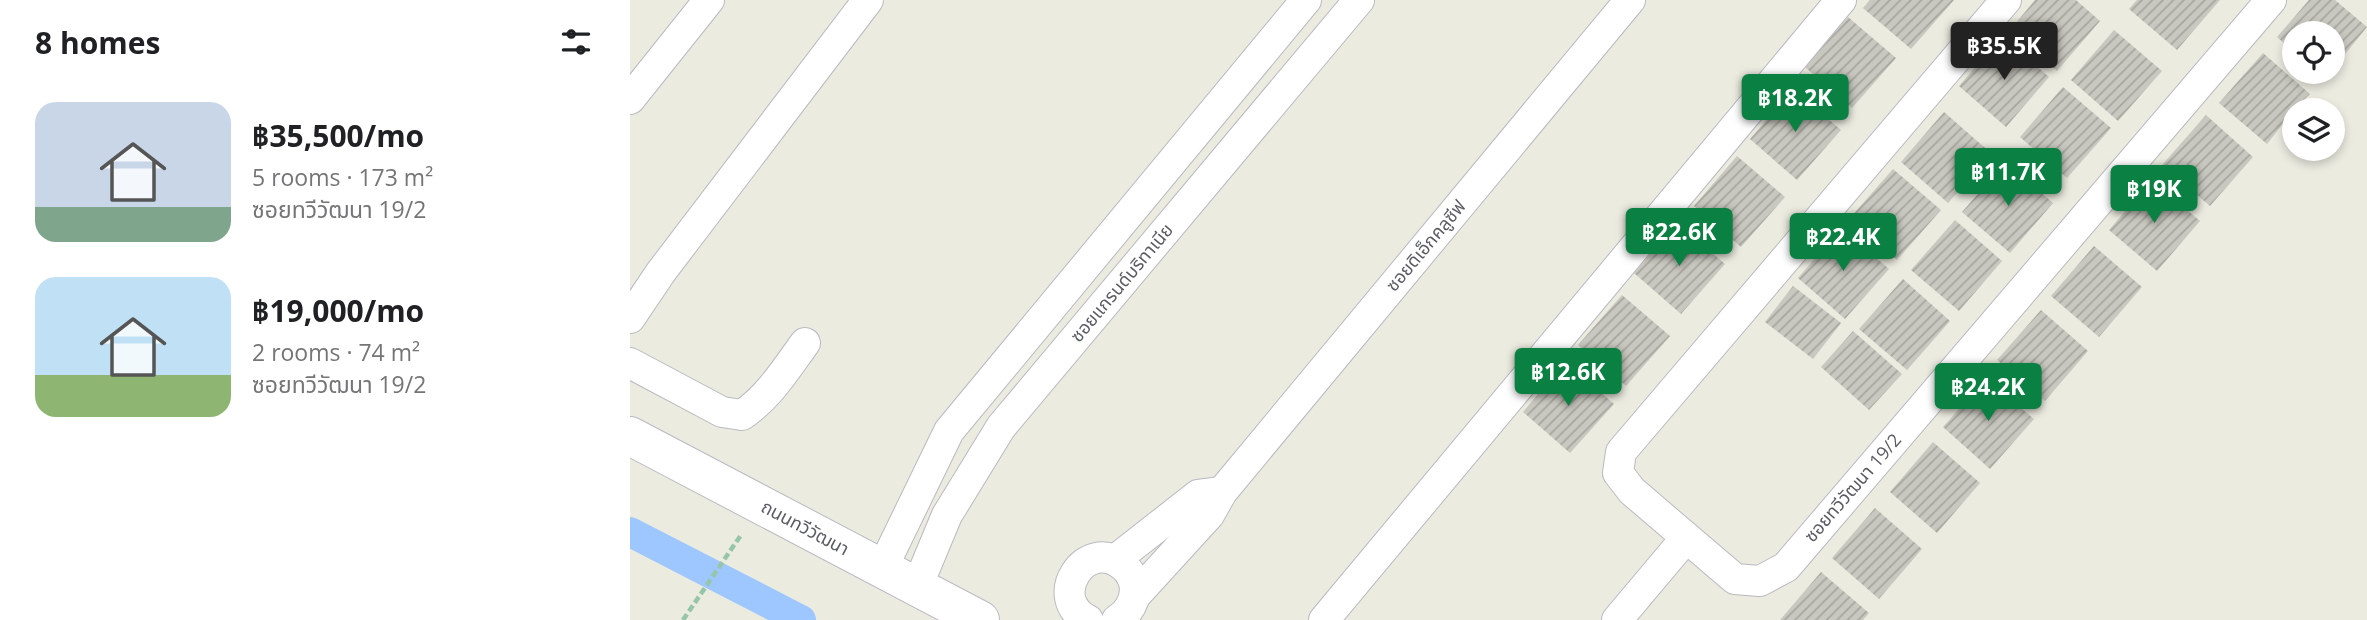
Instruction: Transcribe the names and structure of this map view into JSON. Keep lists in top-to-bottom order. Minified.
{"streets":{"main road":["ถนนทวีวัฒนา"],"street":["ซอยดิเอ็กคลูซีฟ","ซอยแกรนด์บริทาเนีย","ซอยทวีวัฒนา 19/2"]},"crossings":[["ซอยแกรนด์บริทาเนีย","ถนนทวีวัฒนา"]],"page":{"heading":"8 homes","price":["฿35.5K","฿18.2K","฿11.7K","฿19K","฿22.6K","฿22.4K","฿12.6K","฿24.2K"],"list":[{"name":"฿35,500/mo","note":"5 rooms · 173 m² · ซอยทวีวัฒนา 19/2"},{"name":"฿19,000/mo","note":"2 rooms · 74 m² · ซอยทวีวัฒนา 19/2"}]}}
